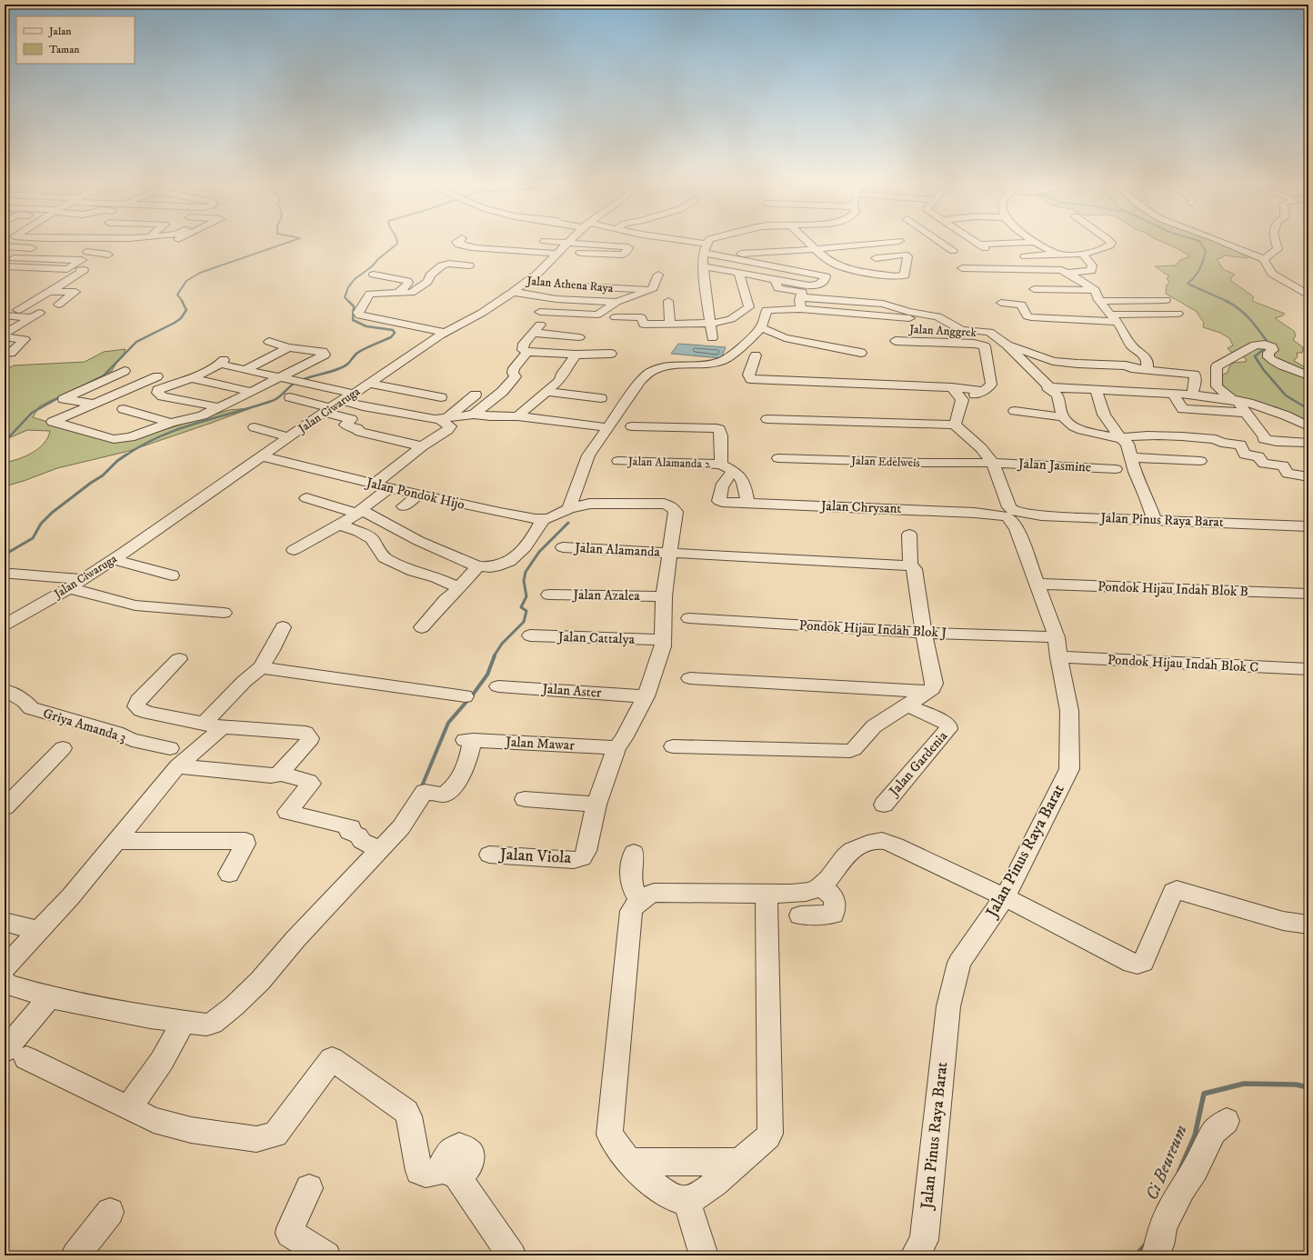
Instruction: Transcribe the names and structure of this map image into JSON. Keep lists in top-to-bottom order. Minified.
{"streets":{"street":["Jalan Athena Raya","Jalan Anggrek","Jalan Ciwaruga","Jalan Edelweis","Jalan Alamanda 2","Jalan Jasmine","Jalan Pondok Hijo","Jalan Chrysant","Jalan Pinus Raya Barat","Jalan Alamanda","Pondok Hijau Indah Blok B","Jalan Azalea","Pondok Hijau Indah Blok J","Jalan Cattalya","Pondok Hijau Indah Blok C","Jalan Aster","Griya Amanda 3","Jalan Mawar","Jalan Gardenia","Jalan Viola"]},"crossings":[["Jalan Athena Raya","Jalan Ciwaruga"],["Jalan Ciwaruga","Jalan Pondok Hijo"],["Jalan Edelweis","Jalan Jasmine"],["Jalan Edelweis","Jalan Pinus Raya Barat"],["Jalan Jasmine","Jalan Pinus Raya Barat"],["Jalan Pondok Hijo","Jalan Alamanda"],["Jalan Pondok Hijo","Jalan Azalea"],["Jalan Pondok Hijo","Jalan Cattalya"],["Jalan Pondok Hijo","Jalan Aster"],["Jalan Pondok Hijo","Jalan Mawar"],["Jalan Pondok Hijo","Jalan Viola"],["Jalan Chrysant","Jalan Pinus Raya Barat"],["Jalan Pinus Raya Barat","Pondok Hijau Indah Blok B"],["Jalan Pinus Raya Barat","Pondok Hijau Indah Blok J"],["Jalan Pinus Raya Barat","Pondok Hijau Indah Blok C"],["Pondok Hijau Indah Blok J","Pondok Hijau Indah Blok C"]],"water":["Ci Beureum"],"legend":["Jalan","Taman"]}
